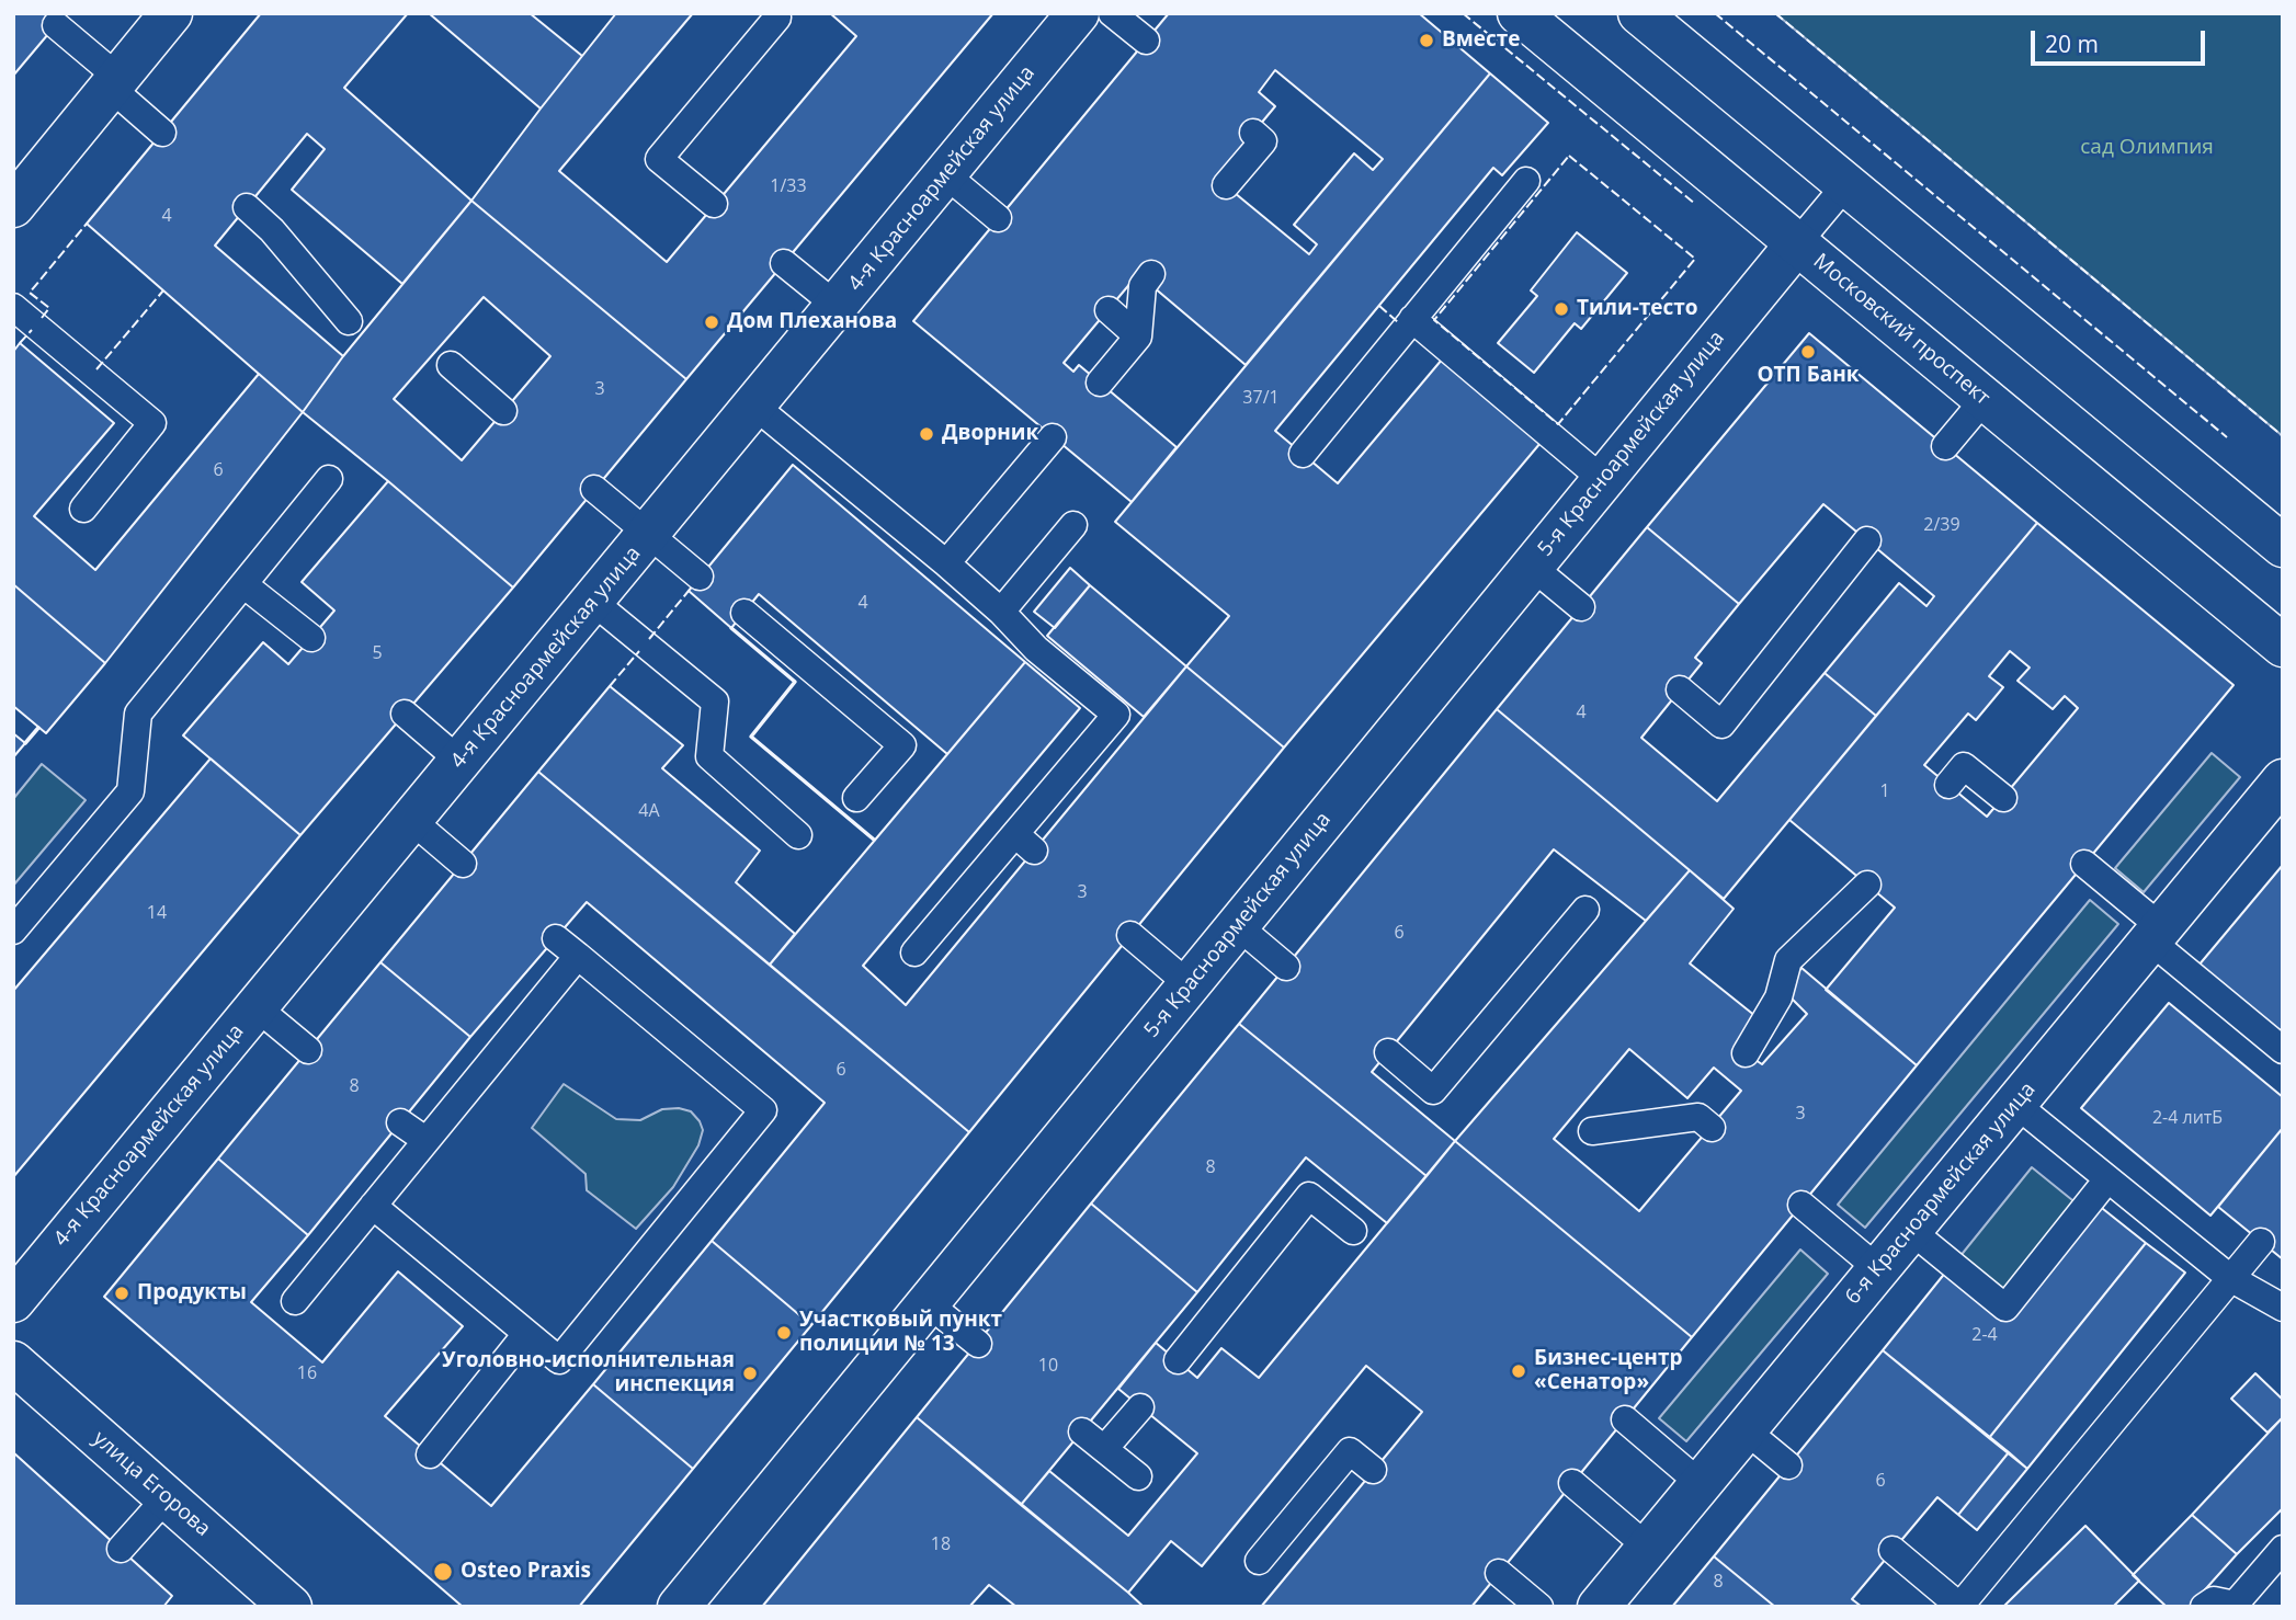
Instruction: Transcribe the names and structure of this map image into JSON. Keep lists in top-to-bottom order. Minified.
{"streets":{"street":["4-я Красноармейская улица","Московский проспект","5-я Красноармейская улица","6-я Красноармейская улица","улица Егорова"]},"crossings":[["Московский проспект","5-я Красноармейская улица"]],"parks":["сад Олимпия"],"places":["Вместе","Тили-тесто","Дом Плеханова","ОТП Банк","Дворник","Продукты","Участковый пункт полиции № 13","Бизнес-центр «Сенатор»","Уголовно-исполнительная инспекция","Osteo Praxis"],"house_numbers":["1/33","4","3","37/1","6","2/39","4","5","4","1","4А","3","14","6","6","8","3","2-4 литБ","8","2-4","10","16","6","18","8"],"scale_bar":"20 m"}
